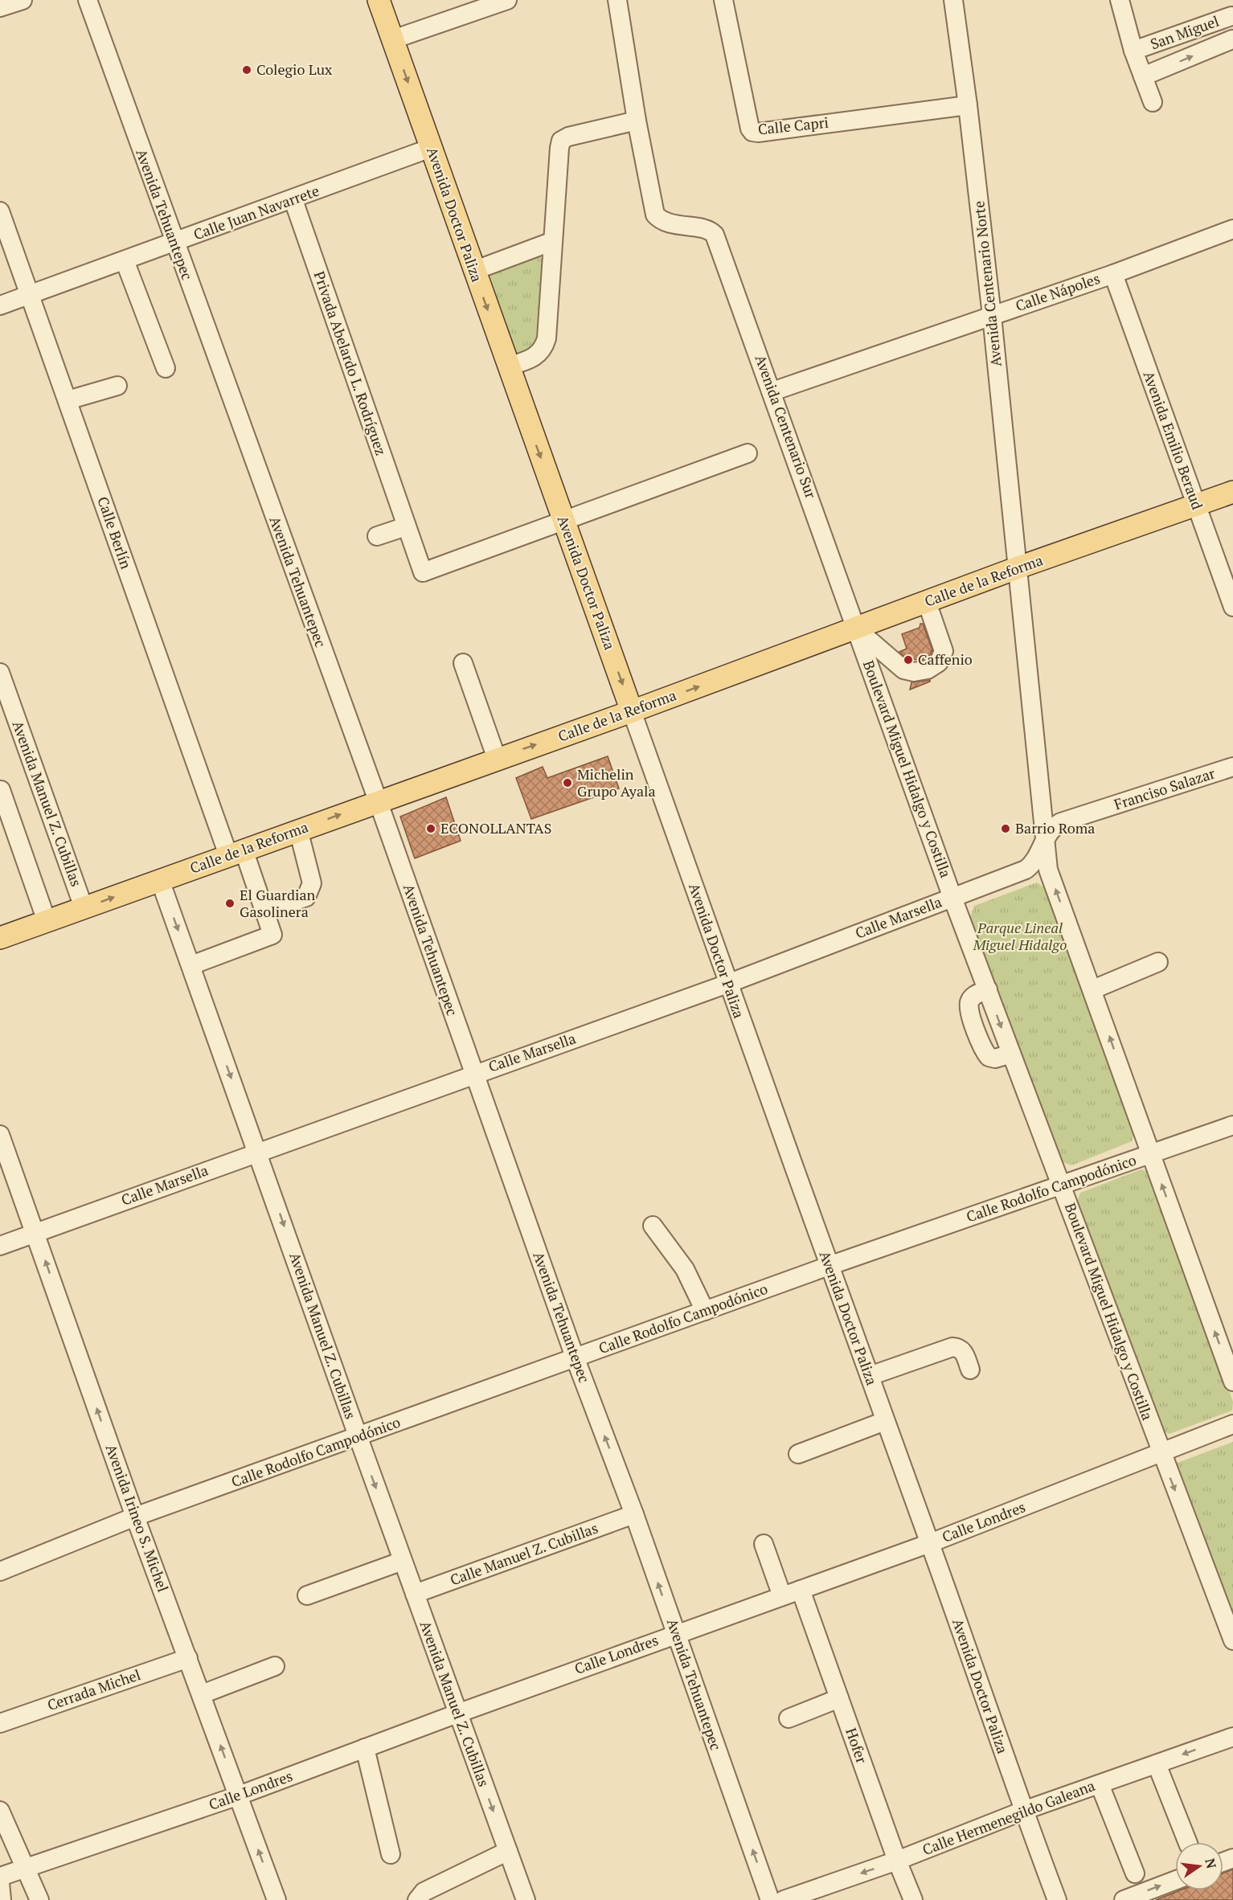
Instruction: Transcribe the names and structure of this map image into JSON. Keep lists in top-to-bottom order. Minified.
{"streets":{"main road":["Avenida Doctor Paliza","Calle de la Reforma"],"street":["San Miguel","Calle Capri","Calle Juan Navarrete","Avenida Tehuantepec","Avenida Centenario Norte","Calle Nápoles","Privada Abelardo L. Rodríguez","Avenida Centenario Sur","Avenida Emilio Beraud","Calle Berlín","Boulevard Miguel Hidalgo y Costilla","Franciso Salazar","Avenida Manuel Z. Cubillas","Calle Marsella","Calle Rodolfo Campodónico","Avenida Irineo S. Michel","Calle Londres","Calle Manuel Z. Cubillas","Cerrada Michel","Hofer","Calle Hermenegildo Galeana"]},"crossings":[["Calle Capri","Avenida Centenario Norte"],["Calle Juan Navarrete","Avenida Tehuantepec"],["Calle Juan Navarrete","Avenida Doctor Paliza"],["Calle Juan Navarrete","Privada Abelardo L. Rodríguez"],["Calle Juan Navarrete","Calle Berlín"],["Avenida Tehuantepec","Calle de la Reforma"],["Avenida Tehuantepec","Calle Marsella"],["Avenida Tehuantepec","Calle Rodolfo Campodónico"],["Avenida Tehuantepec","Calle Londres"],["Avenida Tehuantepec","Calle Manuel Z. Cubillas"],["Avenida Doctor Paliza","Privada Abelardo L. Rodríguez"],["Avenida Doctor Paliza","Calle de la Reforma"],["Avenida Doctor Paliza","Calle Marsella"],["Avenida Doctor Paliza","Calle Rodolfo Campodónico"],["Avenida Doctor Paliza","Calle Londres"],["Avenida Doctor Paliza","Calle Hermenegildo Galeana"],["Avenida Centenario Norte","Calle Nápoles"],["Avenida Centenario Norte","Calle de la Reforma"],["Calle Nápoles","Avenida Centenario Sur"],["Calle Nápoles","Avenida Emilio Beraud"],["Avenida Centenario Sur","Calle de la Reforma"],["Avenida Centenario Sur","Boulevard Miguel Hidalgo y Costilla"],["Avenida Emilio Beraud","Calle de la Reforma"],["Calle Berlín","Calle de la Reforma"],["Calle Berlín","Avenida Manuel Z. Cubillas"],["Calle de la Reforma","Boulevard Miguel Hidalgo y Costilla"],["Calle de la Reforma","Avenida Manuel Z. Cubillas"],["Boulevard Miguel Hidalgo y Costilla","Calle Marsella"],["Boulevard Miguel Hidalgo y Costilla","Calle Rodolfo Campodónico"],["Boulevard Miguel Hidalgo y Costilla","Calle Londres"],["Franciso Salazar","Calle Marsella"],["Avenida Manuel Z. Cubillas","Calle Marsella"],["Avenida Manuel Z. Cubillas","Calle Rodolfo Campodónico"],["Avenida Manuel Z. Cubillas","Calle Londres"],["Avenida Manuel Z. Cubillas","Calle Manuel Z. Cubillas"],["Calle Marsella","Avenida Irineo S. Michel"],["Calle Rodolfo Campodónico","Avenida Irineo S. Michel"],["Avenida Irineo S. Michel","Calle Londres"],["Avenida Irineo S. Michel","Cerrada Michel"],["Calle Londres","Hofer"],["Hofer","Calle Hermenegildo Galeana"]],"one_way":["Calle de la Reforma","Avenida Manuel Z. Cubillas","Avenida Irineo S. Michel","Calle Hermenegildo Galeana"],"parks":["Parque Lineal Miguel Hidalgo"],"places":["Colegio Lux","Caffenio","Michelin Grupo Ayala","ECONOLLANTAS","Barrio Roma","El Guardian Gasolinera"],"north":"right"}
